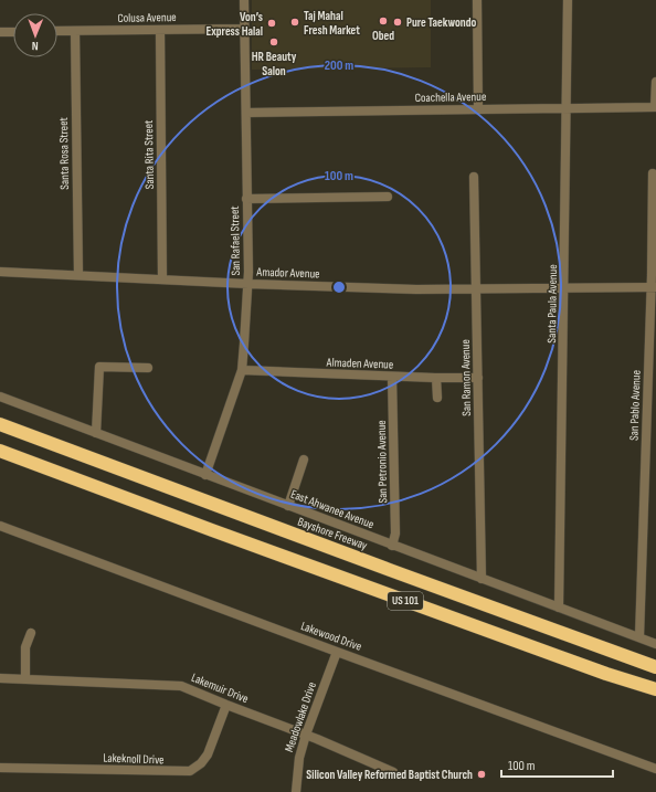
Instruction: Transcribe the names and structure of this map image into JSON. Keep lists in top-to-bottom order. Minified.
{"streets":{"highway":["Bayshore Freeway","US 101"],"street":["Colusa Avenue","Coachella Avenue","Santa Rosa Street","Santa Rita Street","San Rafael Street","Amador Avenue","Santa Paula Avenue","Almaden Avenue","San Ramon Avenue","San Pablo Avenue","San Petronio Avenue","East Ahwanee Avenue","Lakewood Drive","Lakemuir Drive","Meadowlake Drive","Lakeknoll Drive"]},"crossings":[["Colusa Avenue","Santa Rosa Street"],["Colusa Avenue","Santa Rita Street"],["Colusa Avenue","San Rafael Street"],["Coachella Avenue","San Rafael Street"],["Coachella Avenue","Santa Paula Avenue"],["Santa Rosa Street","Amador Avenue"],["Santa Rita Street","Amador Avenue"],["San Rafael Street","Amador Avenue"],["San Rafael Street","Almaden Avenue"],["San Rafael Street","East Ahwanee Avenue"],["Amador Avenue","Santa Paula Avenue"],["Amador Avenue","San Ramon Avenue"],["Amador Avenue","San Pablo Avenue"],["Santa Paula Avenue","East Ahwanee Avenue"],["Almaden Avenue","San Ramon Avenue"],["Almaden Avenue","San Petronio Avenue"],["San Ramon Avenue","East Ahwanee Avenue"],["San Pablo Avenue","East Ahwanee Avenue"],["San Petronio Avenue","East Ahwanee Avenue"],["Lakewood Drive","Meadowlake Drive"],["Lakemuir Drive","Meadowlake Drive"],["Lakemuir Drive","Lakeknoll Drive"]],"places":["Obed","Taj Mahal Fresh Market","Pure Taekwondo","Von’s Express Halal","HR Beauty Salon","Silicon Valley Reformed Baptist Church"],"scale_bar":"100 m","north":"bottom","rings":["200 m","100 m"]}
